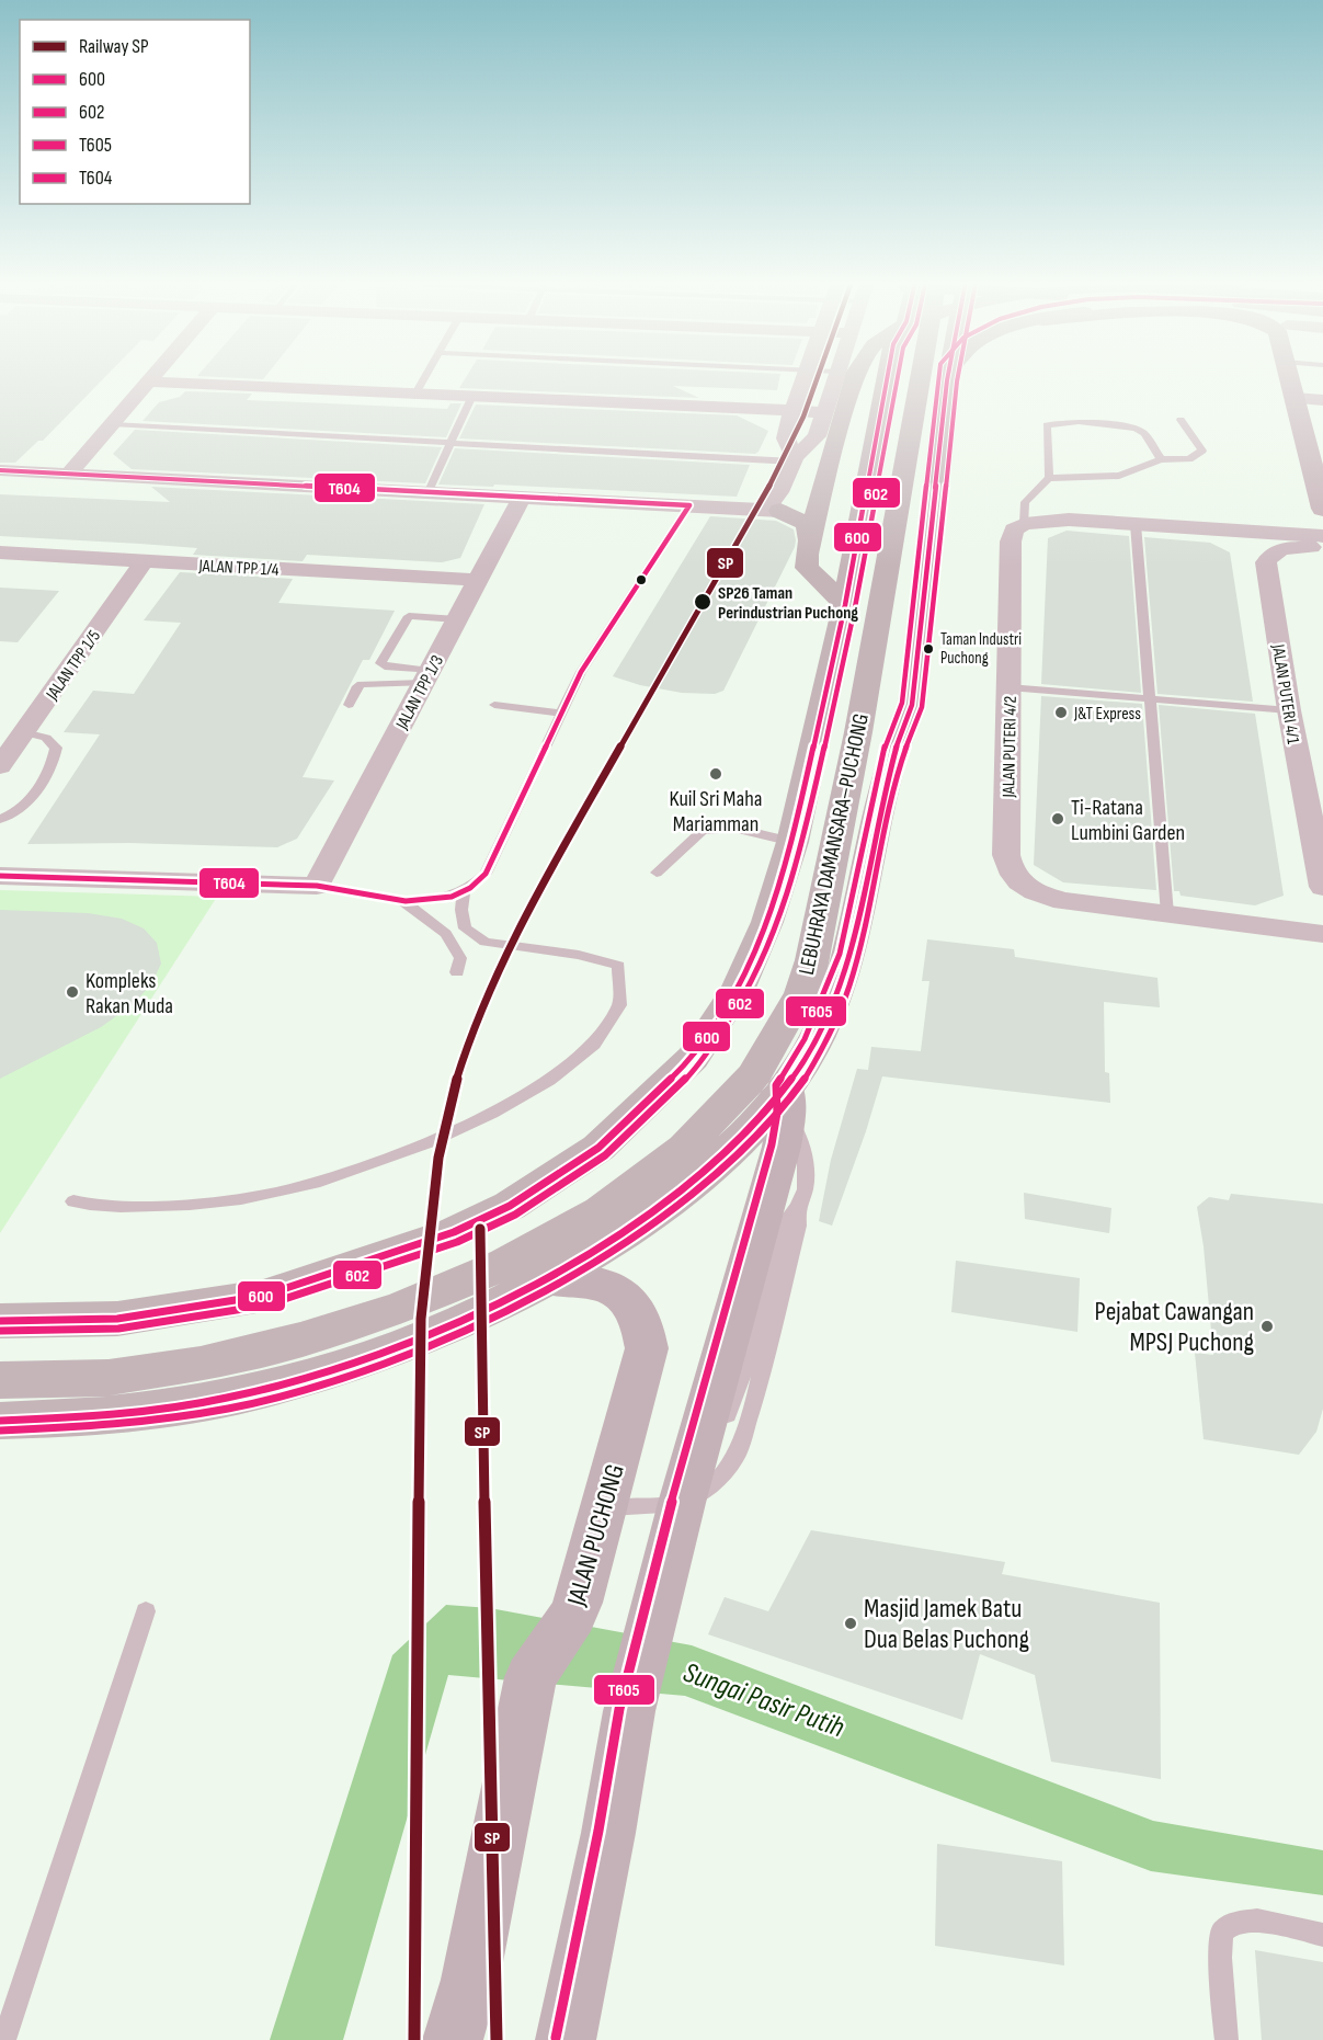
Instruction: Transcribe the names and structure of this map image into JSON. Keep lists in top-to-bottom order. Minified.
{"streets":{"highway":["LEBUHRAYA DAMANSARA–PUCHONG"],"main road":["JALAN PUCHONG"],"street":["JALAN TPP 1/4","JALAN TPP 1/5","JALAN TPP 1/3","JALAN PUTERI 4/1","JALAN PUTERI 4/2"]},"crossings":[["JALAN TPP 1/4","JALAN TPP 1/5"],["JALAN TPP 1/4","JALAN TPP 1/3"],["LEBUHRAYA DAMANSARA–PUCHONG","JALAN PUCHONG"]],"water":["Sungai Pasir Putih"],"places":["SP26 Taman Perindustrian Puchong","Taman Industri Puchong","J&T Express","Kuil Sri Maha Mariamman","Ti-Ratana Lumbini Garden","Kompleks Rakan Muda","Pejabat Cawangan MPSJ Puchong","Masjid Jamek Batu Dua Belas Puchong"],"lines":["rail line SP","transit line 600","transit line 602","transit line T605","transit line T604"],"legend":["Railway SP","600","602","T605","T604"]}
